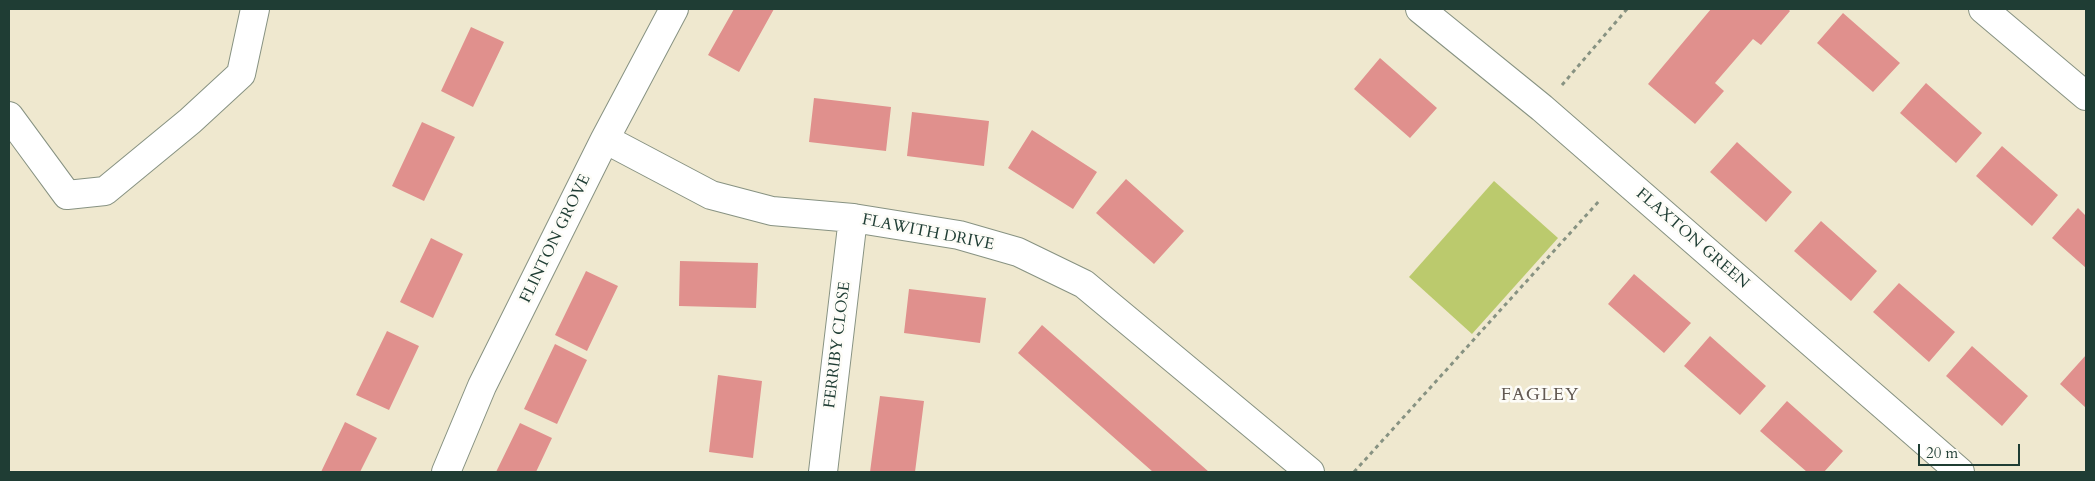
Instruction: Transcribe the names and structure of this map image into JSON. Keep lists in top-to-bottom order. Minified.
{"streets":{"street":["FLAWITH DRIVE","FLINTON GROVE","FLAXTON GREEN","FERRIBY CLOSE"]},"crossings":[["FLAWITH DRIVE","FLINTON GROVE"],["FLAWITH DRIVE","FERRIBY CLOSE"]],"districts":["FAGLEY"],"scale_bar":"20 m"}
